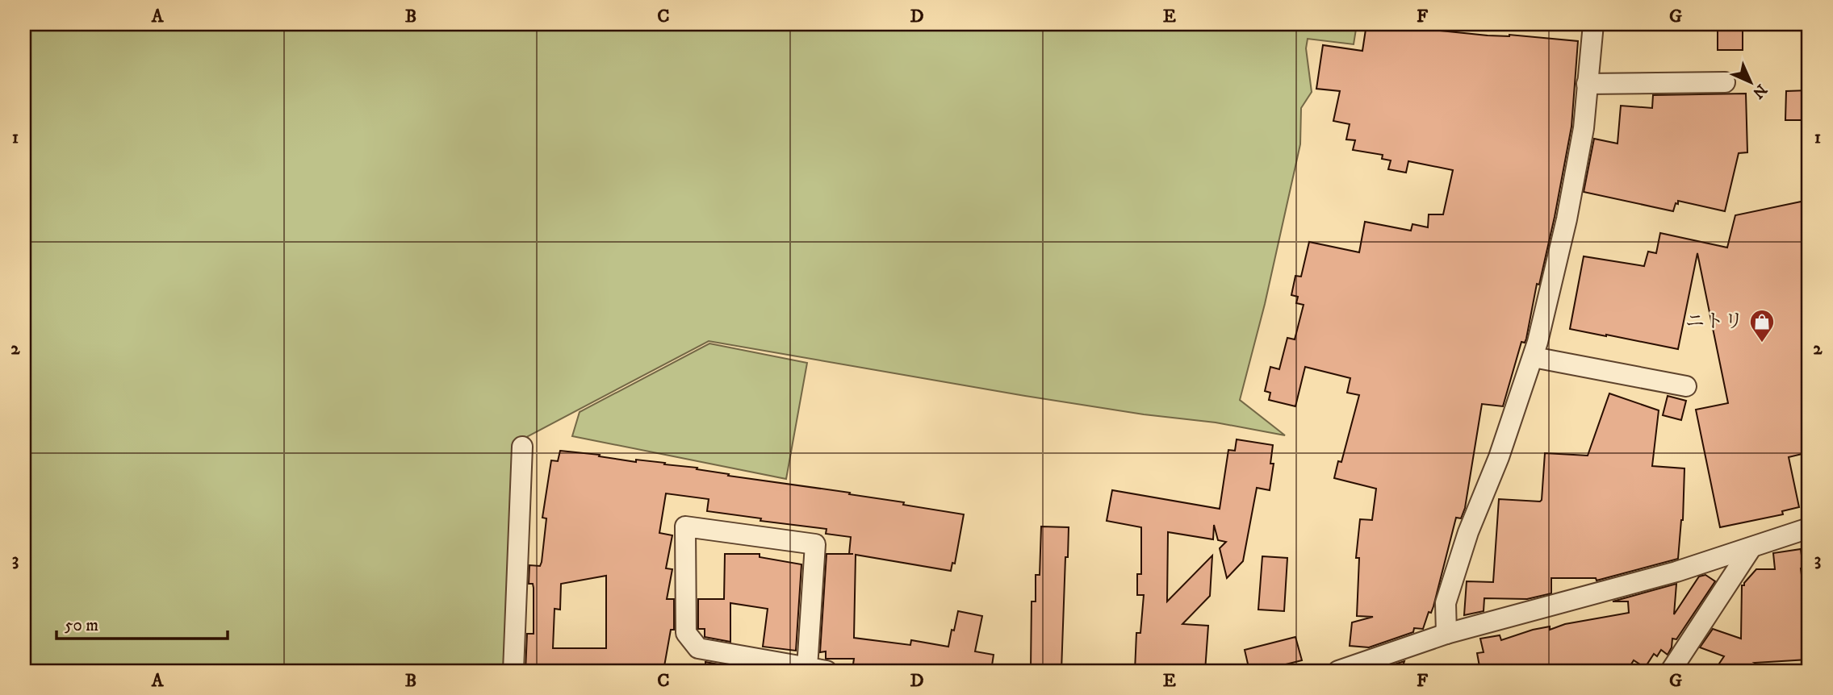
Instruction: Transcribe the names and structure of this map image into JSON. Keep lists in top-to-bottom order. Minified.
{"places":{"shop":["ニトリ"]},"scale_bar":"50 m","north":"bottom right","grid":{"columns":["A","B","C","D","E","F","G"],"rows":["1","2","3"]}}
